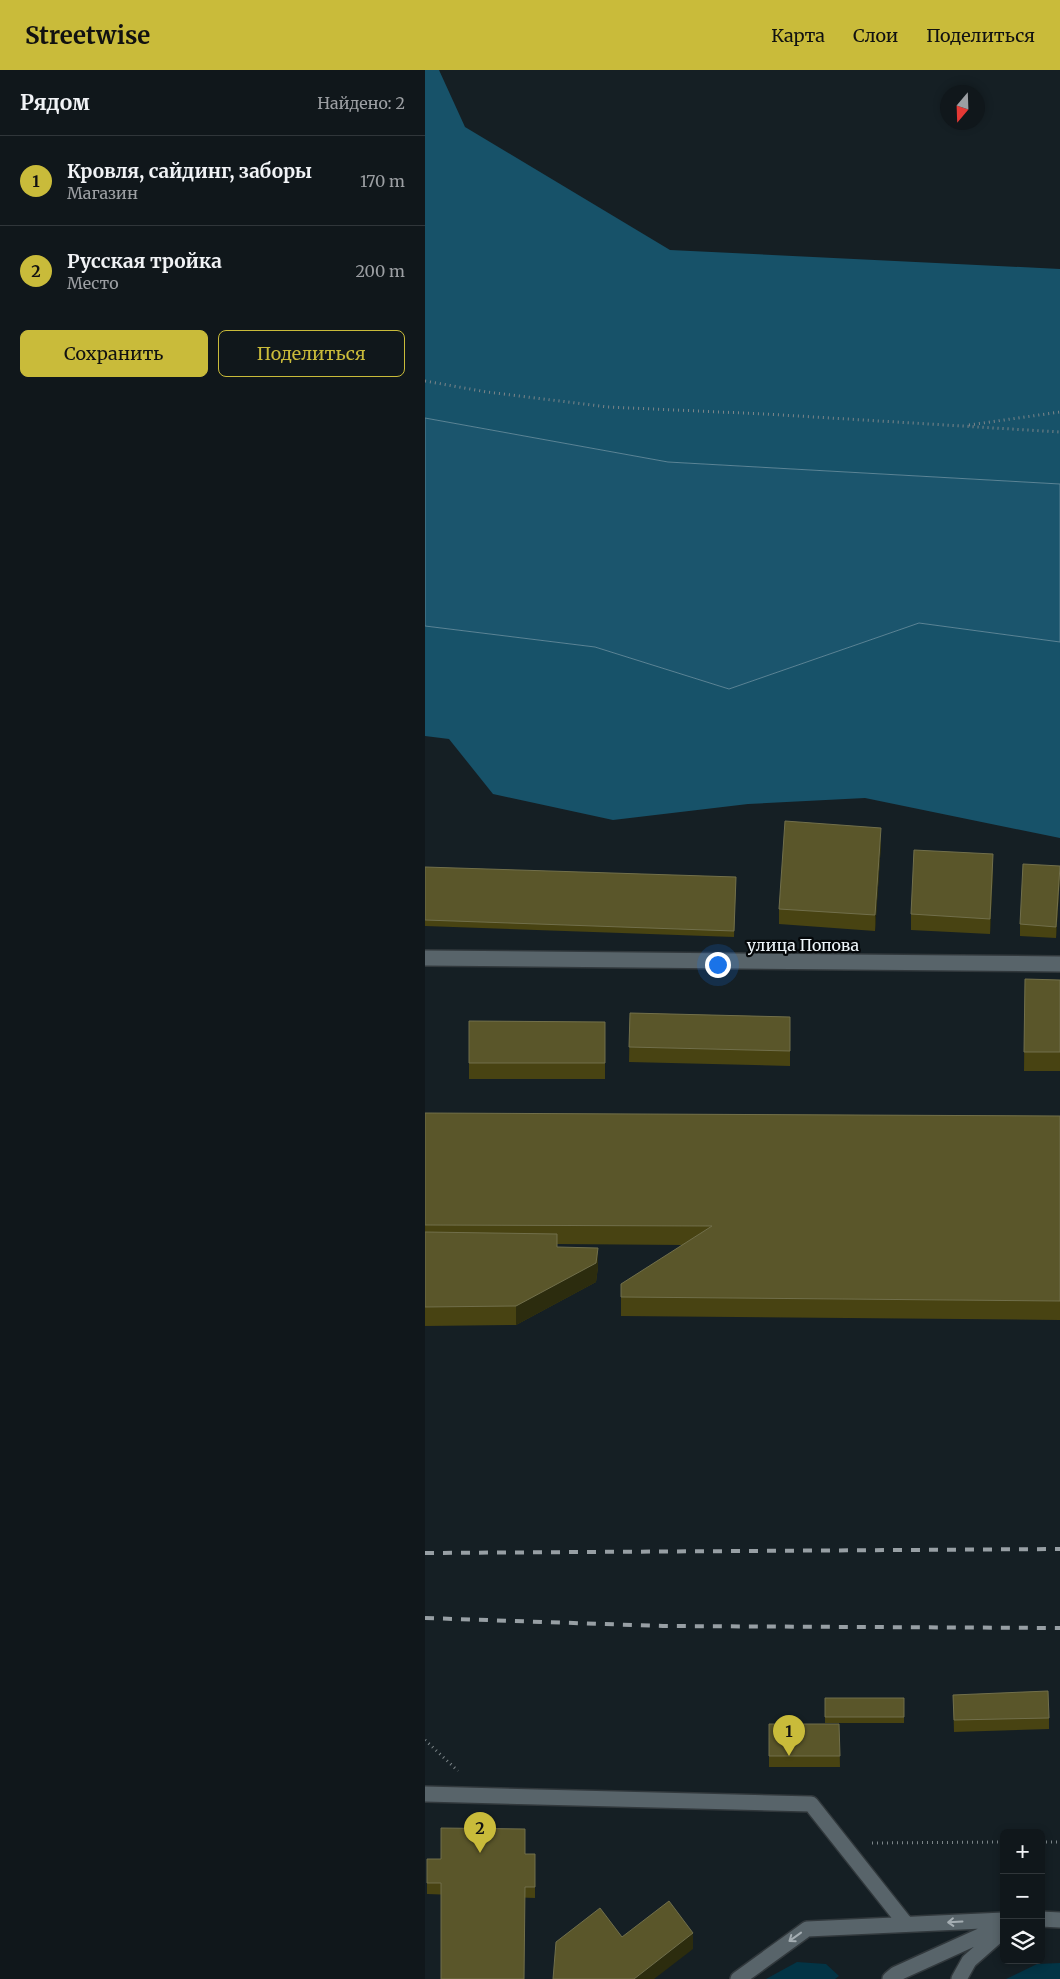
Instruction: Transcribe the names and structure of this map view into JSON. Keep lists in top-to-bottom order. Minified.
{"streets":{"street":["улица Попова"]},"north":"bottom","page":{"header":"Streetwise","nav":["Карта","Слои","Поделиться"],"heading":["Рядом","Найдено: 2"],"list":[{"mark":"1","name":"Кровля, сайдинг, заборы","note":"Магазин","value":"170 m"},{"mark":"2","name":"Русская тройка","note":"Место","value":"200 m"}],"buttons":["Сохранить","Поделиться"],"pins":["1","2"],"map_buttons":["+","−"]}}
